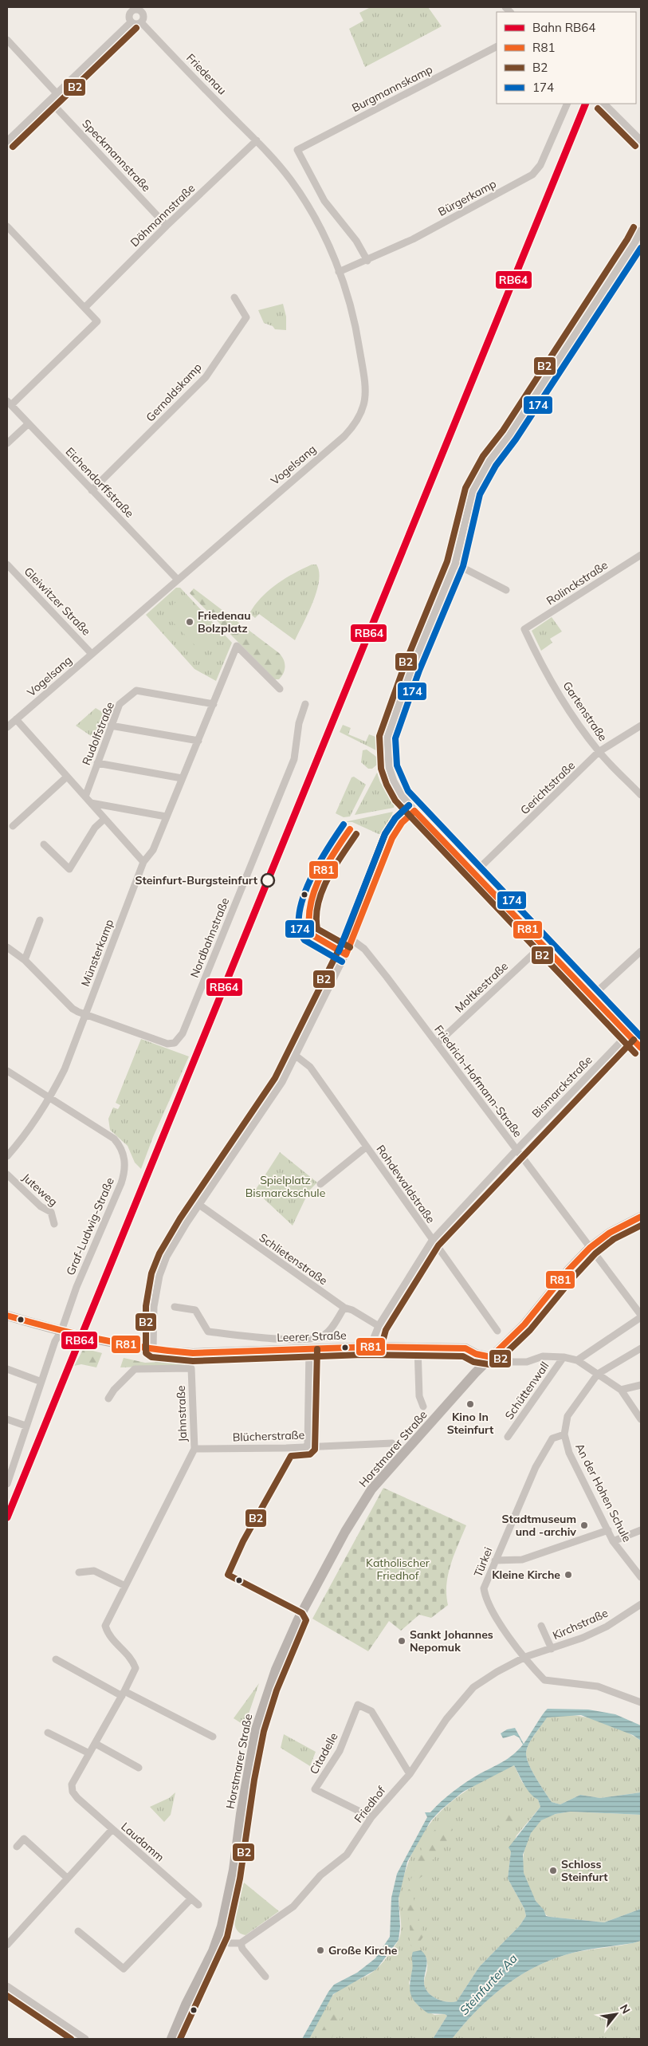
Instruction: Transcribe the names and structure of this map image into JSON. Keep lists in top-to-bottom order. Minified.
{"streets":{"main road":["Leerer Straße","Horstmarer Straße"],"street":["Friedenau","Burgmannskamp","Speckmannstraße","Bürgerkamp","Döhmannstraße","Gernoldskamp","Vogelsang","Eichendorffstraße","Rolinckstraße","Gleiwitzer Straße","Gartenstraße","Rudolfstraße","Gerichtstraße","Nordbahnstraße","Münsterkamp","Moltkestraße","Friedrich-Hofmann-Straße","Bismarckstraße","Rohdewaldstraße","Juteweg","Graf-Ludwig-Straße","Schlietenstraße","Schüttenwall","Jahnstraße","Blücherstraße","An der Hohen Schule","Türkei","Kirchstraße","Citadelle","Friedhof","Laudamm"]},"crossings":[["Friedenau","Döhmannstraße"],["Friedenau","Vogelsang"],["Burgmannskamp","Bürgerkamp"],["Speckmannstraße","Döhmannstraße"],["Bürgerkamp","Vogelsang"],["Döhmannstraße","Vogelsang"],["Gernoldskamp","Eichendorffstraße"],["Vogelsang","Eichendorffstraße"],["Vogelsang","Gleiwitzer Straße"],["Rolinckstraße","Gartenstraße"],["Gartenstraße","Gerichtstraße"],["Rudolfstraße","Münsterkamp"],["Nordbahnstraße","Münsterkamp"],["Münsterkamp","Graf-Ludwig-Straße"],["Moltkestraße","Friedrich-Hofmann-Straße"],["Friedrich-Hofmann-Straße","Bismarckstraße"],["Friedrich-Hofmann-Straße","Horstmarer Straße"],["Bismarckstraße","Rohdewaldstraße"],["Bismarckstraße","Schlietenstraße"],["Bismarckstraße","Leerer Straße"],["Graf-Ludwig-Straße","Leerer Straße"],["Schlietenstraße","Leerer Straße"],["Leerer Straße","Schüttenwall"],["Leerer Straße","Horstmarer Straße"],["Leerer Straße","An der Hohen Schule"],["Jahnstraße","Blücherstraße"],["An der Hohen Schule","Türkei"],["Türkei","Kirchstraße"],["Türkei","Friedhof"],["Kirchstraße","Friedhof"],["Citadelle","Friedhof"]],"water":["Steinfurter Aa"],"parks":["Spielplatz Bismarckschule","Katholischer Friedhof"],"places":["Friedenau Bolzplatz","Steinfurt-Burgsteinfurt","Kino In Steinfurt","Stadtmuseum und -archiv","Kleine Kirche","Sankt Johannes Nepomuk","Schloss Steinfurt","Große Kirche"],"lines":["transit line B2","rail line RB64","transit line 174","transit line R81"],"legend":["Bahn RB64","R81","B2","174"],"north":"top right"}
